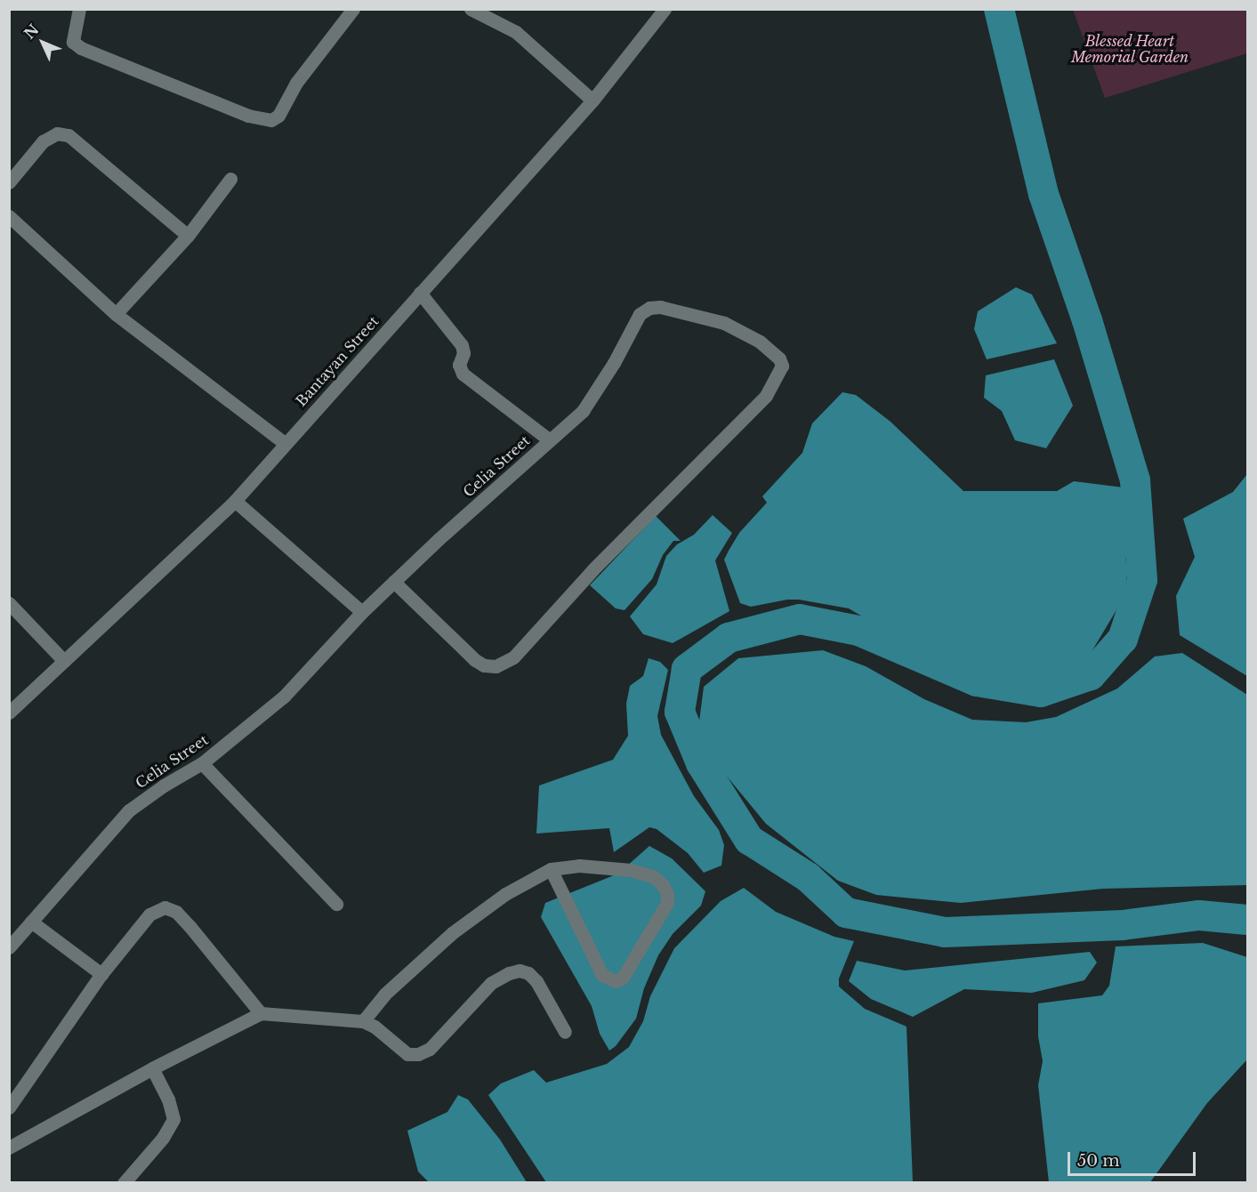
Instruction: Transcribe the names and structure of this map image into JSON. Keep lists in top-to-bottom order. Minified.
{"streets":{"street":["Bantayan Street","Celia Street"]},"parks":["Blessed Heart Memorial Garden"],"scale_bar":"50 m","north":"top left"}
